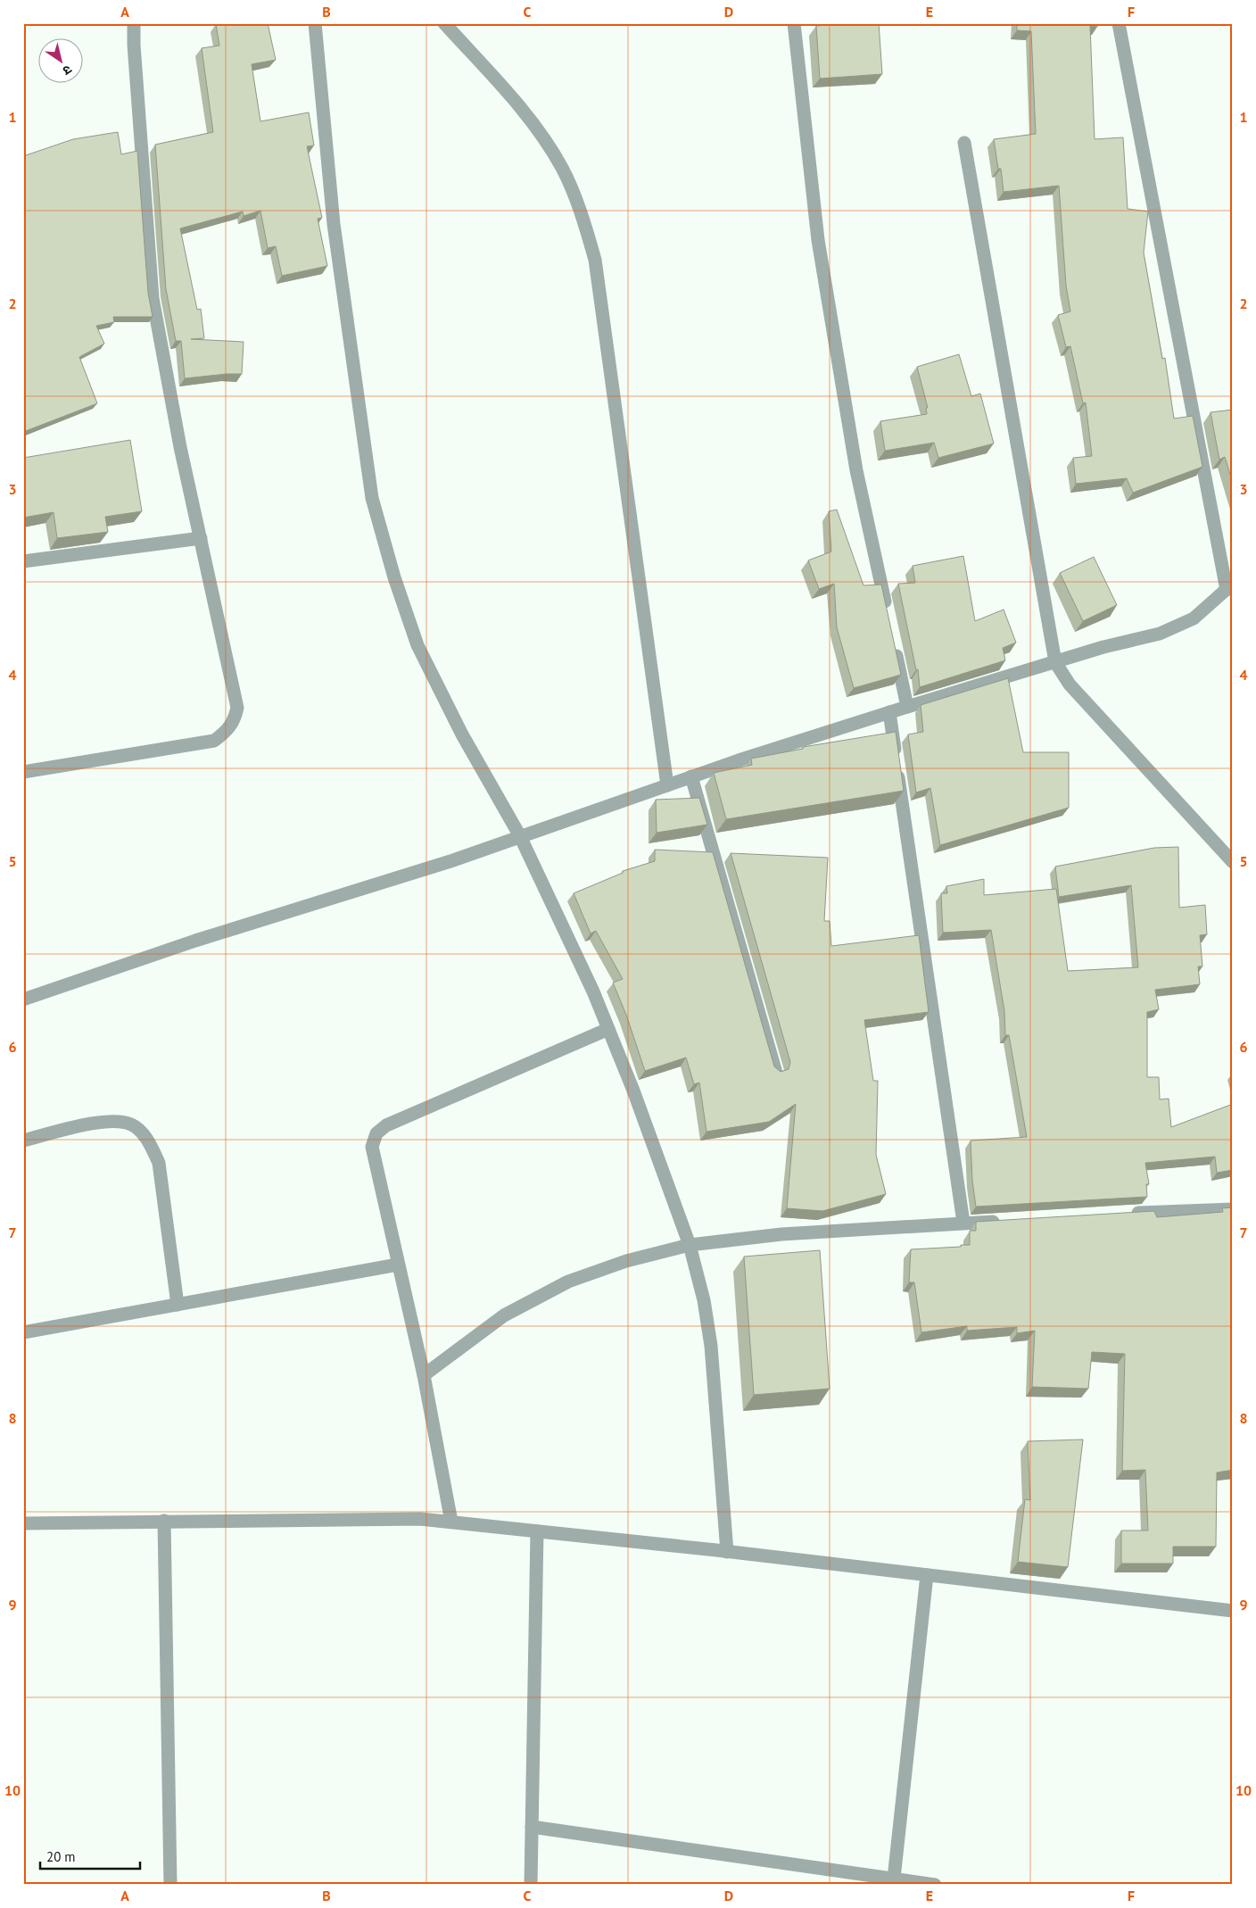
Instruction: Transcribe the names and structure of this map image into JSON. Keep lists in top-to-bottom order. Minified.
{"scale_bar":"20 m","north":"bottom right","grid":{"columns":["A","B","C","D","E","F"],"rows":["1","2","3","4","5","6","7","8","9","10"]}}
